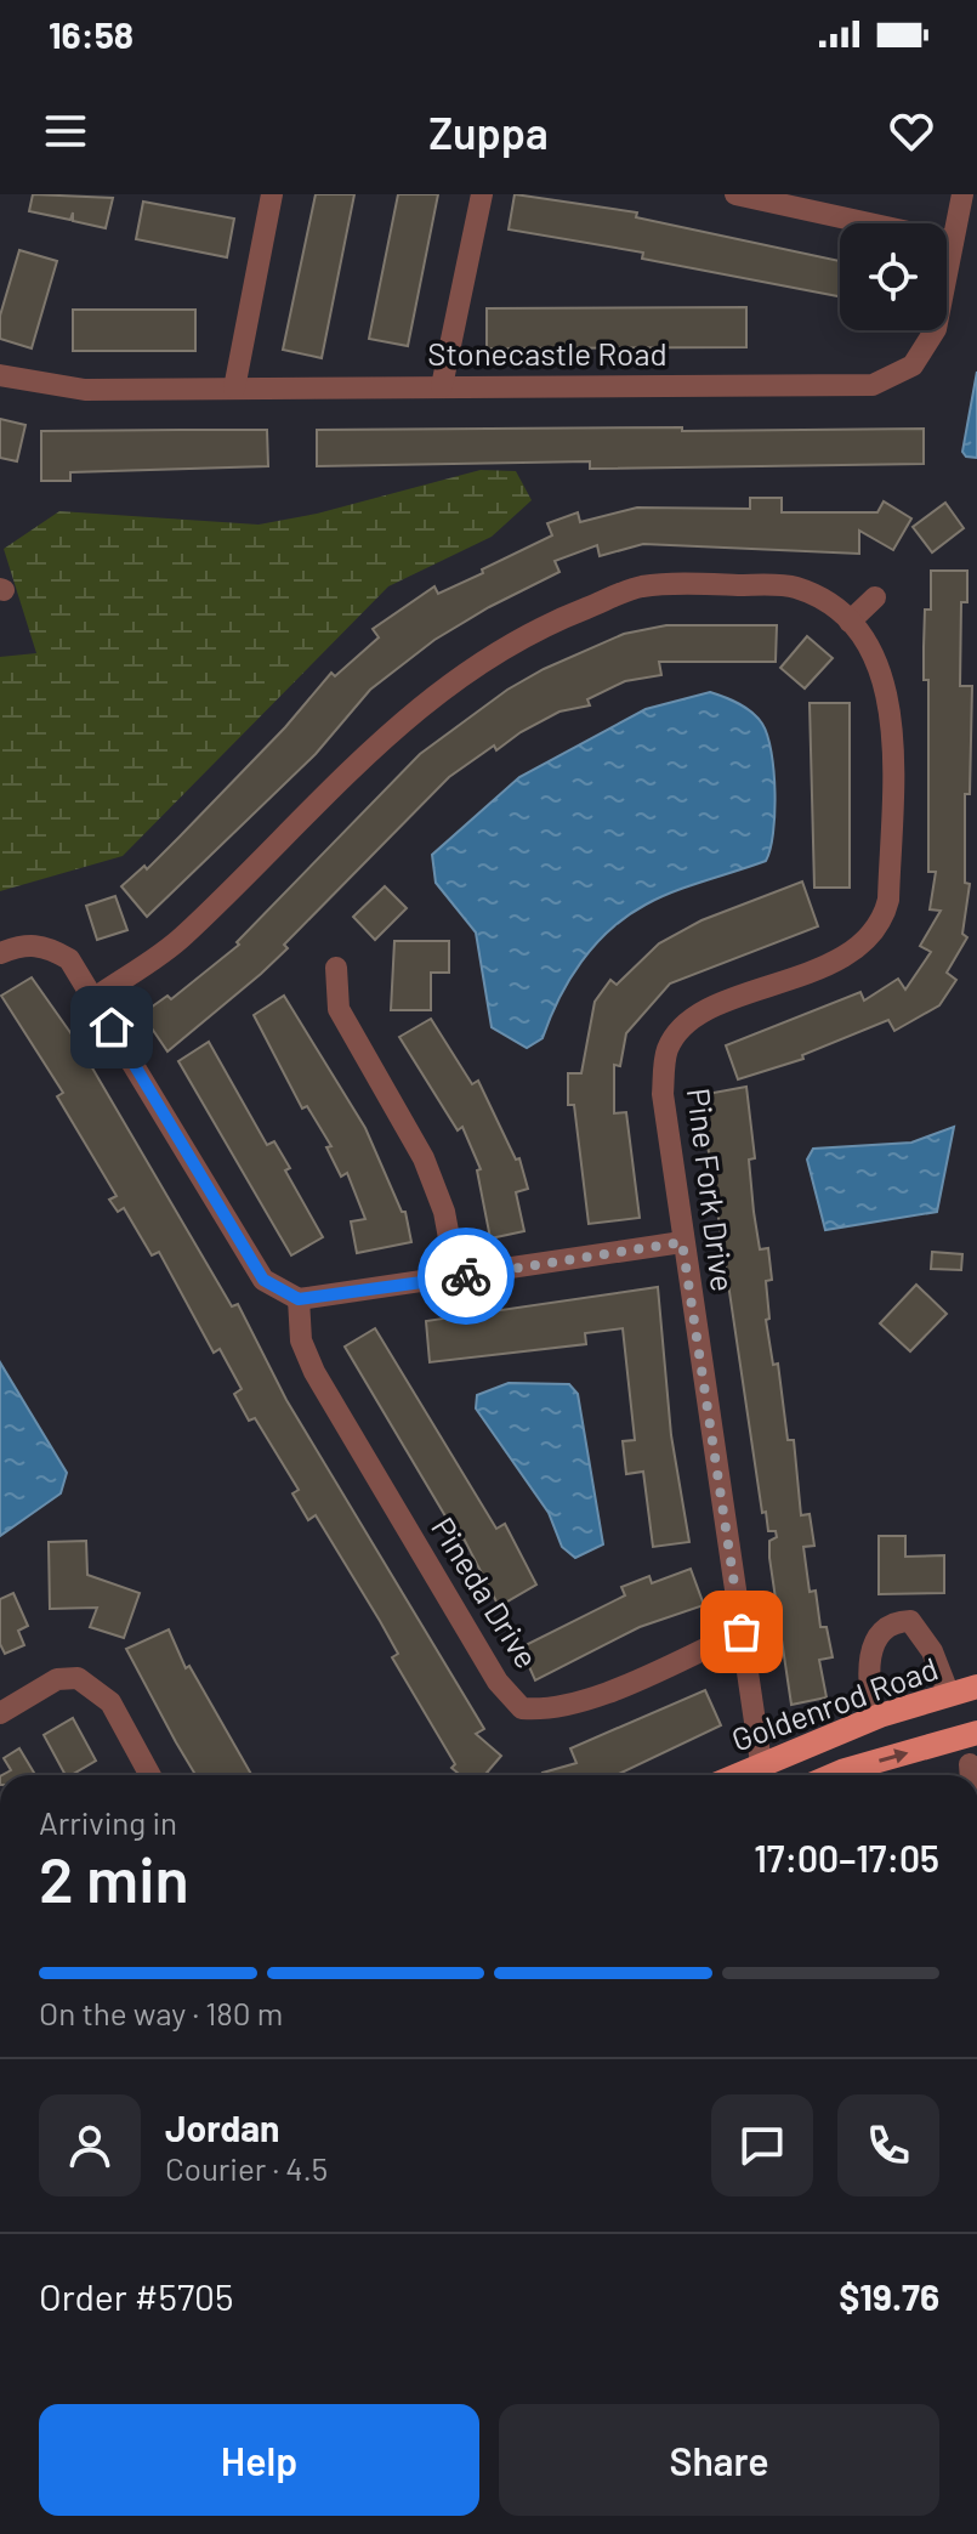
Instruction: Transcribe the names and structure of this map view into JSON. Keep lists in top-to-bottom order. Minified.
{"streets":{"main road":["Goldenrod Road"],"street":["Stonecastle Road","Pine Fork Drive","Pineda Drive"]},"crossings":[["Pine Fork Drive","Pineda Drive"],["Pine Fork Drive","Goldenrod Road"]],"page":{"status":"16:58","header":"Zuppa","heading":["2 min","Arriving in","17:00–17:05"],"panel":["Jordan","Courier · 4.5","Order #5705","$19.76"],"bar":"On the way · 180 m","buttons":["Help","Share"]}}
